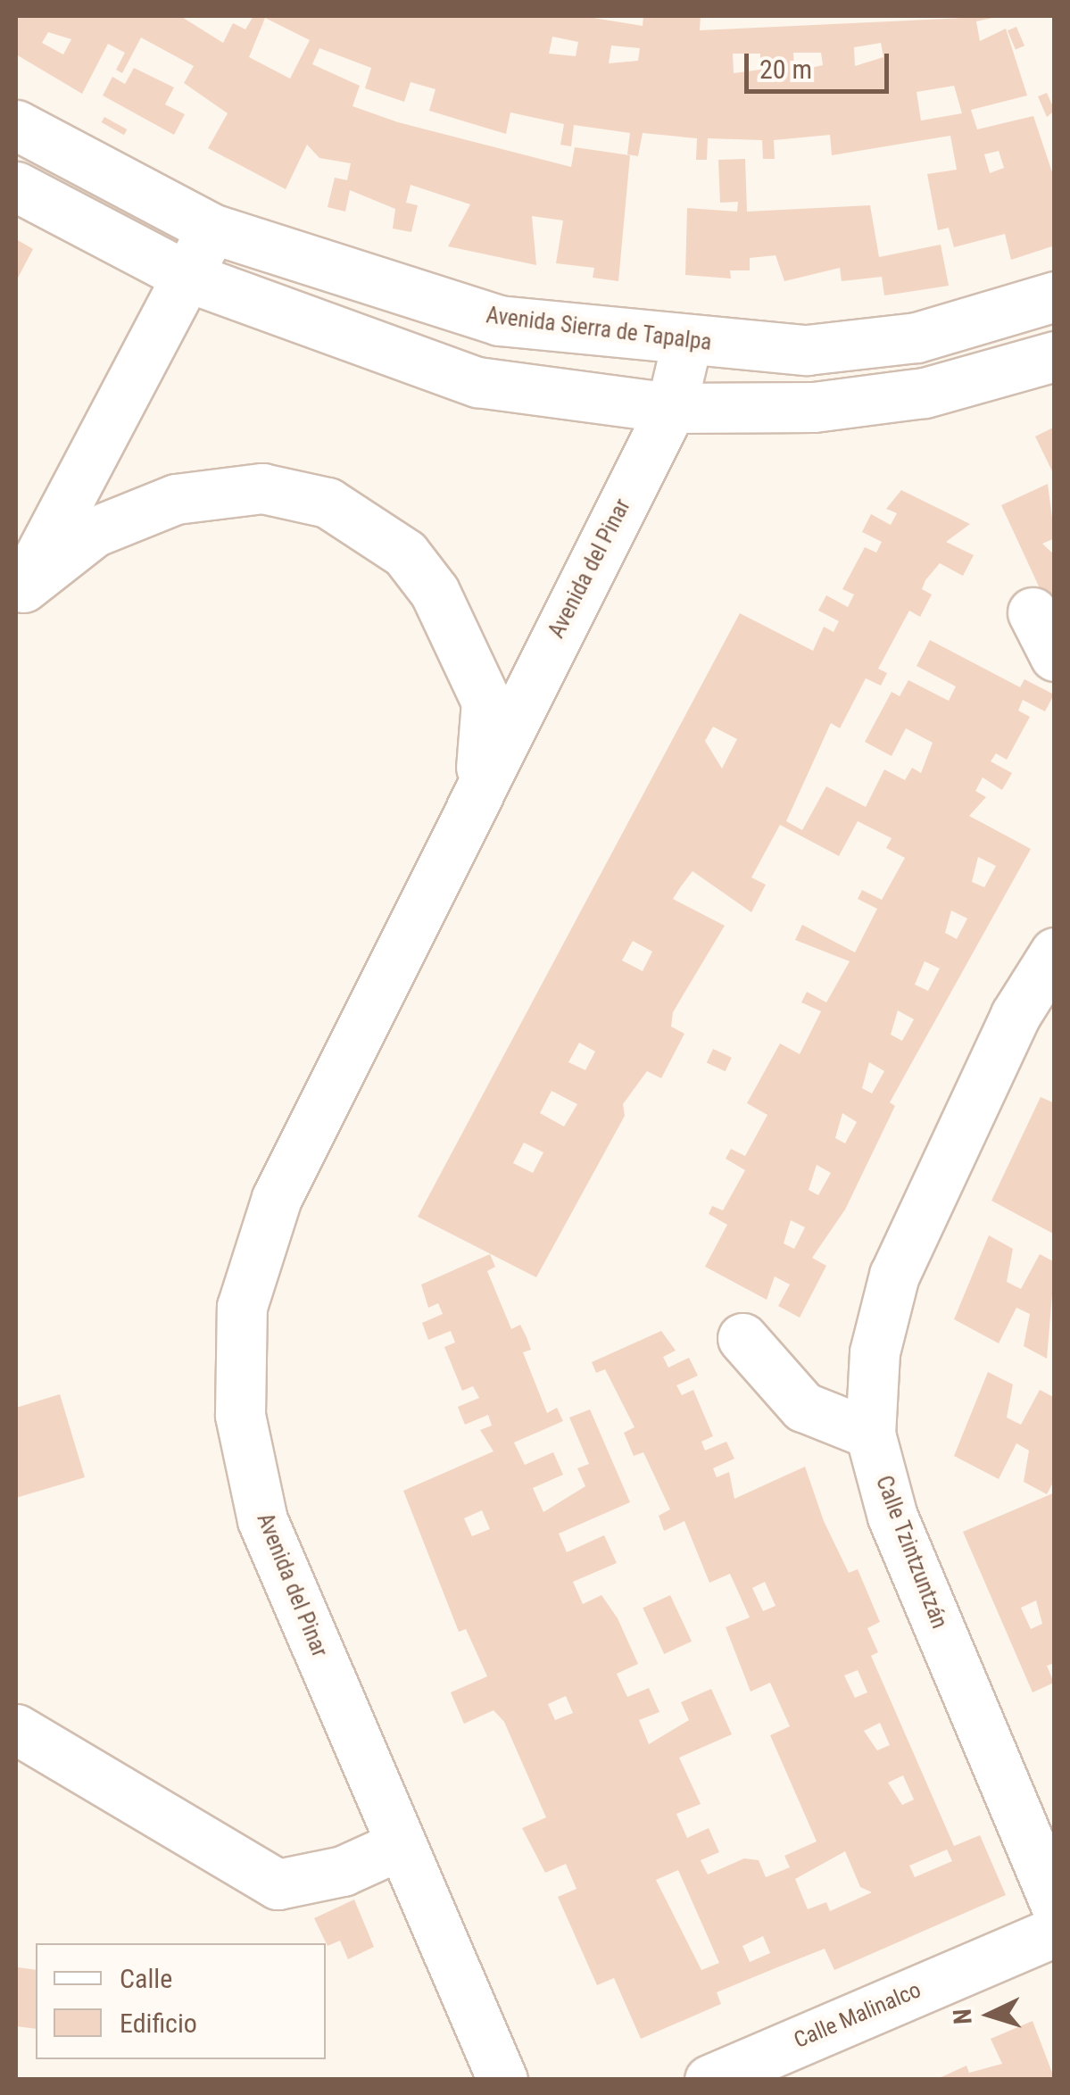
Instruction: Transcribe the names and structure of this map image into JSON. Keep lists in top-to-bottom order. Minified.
{"streets":{"street":["Avenida Sierra de Tapalpa","Avenida del Pinar","Calle Tzintzuntzán","Calle Malinalco"]},"crossings":[["Avenida Sierra de Tapalpa","Avenida del Pinar"]],"legend":["Calle","Edificio"],"scale_bar":"20 m","north":"left"}
